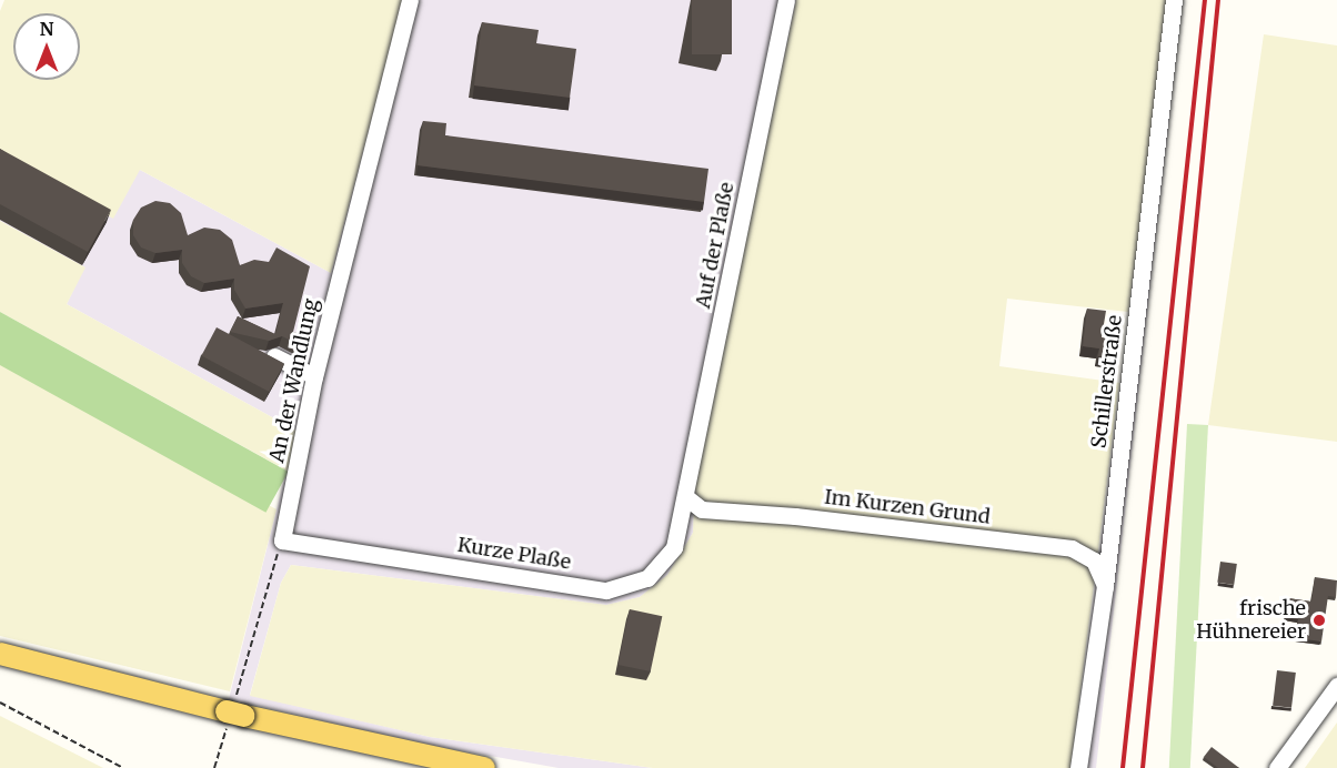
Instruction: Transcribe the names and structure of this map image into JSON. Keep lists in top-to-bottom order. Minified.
{"streets":{"street":["Auf der Plaße","An der Wandlung","Schillerstraße","Im Kurzen Grund","Kurze Plaße"]},"crossings":[["Auf der Plaße","Im Kurzen Grund"],["Auf der Plaße","Kurze Plaße"],["An der Wandlung","Kurze Plaße"],["Schillerstraße","Im Kurzen Grund"],["Im Kurzen Grund","Kurze Plaße"]],"places":["frische Hühnereier"],"north":"top"}
